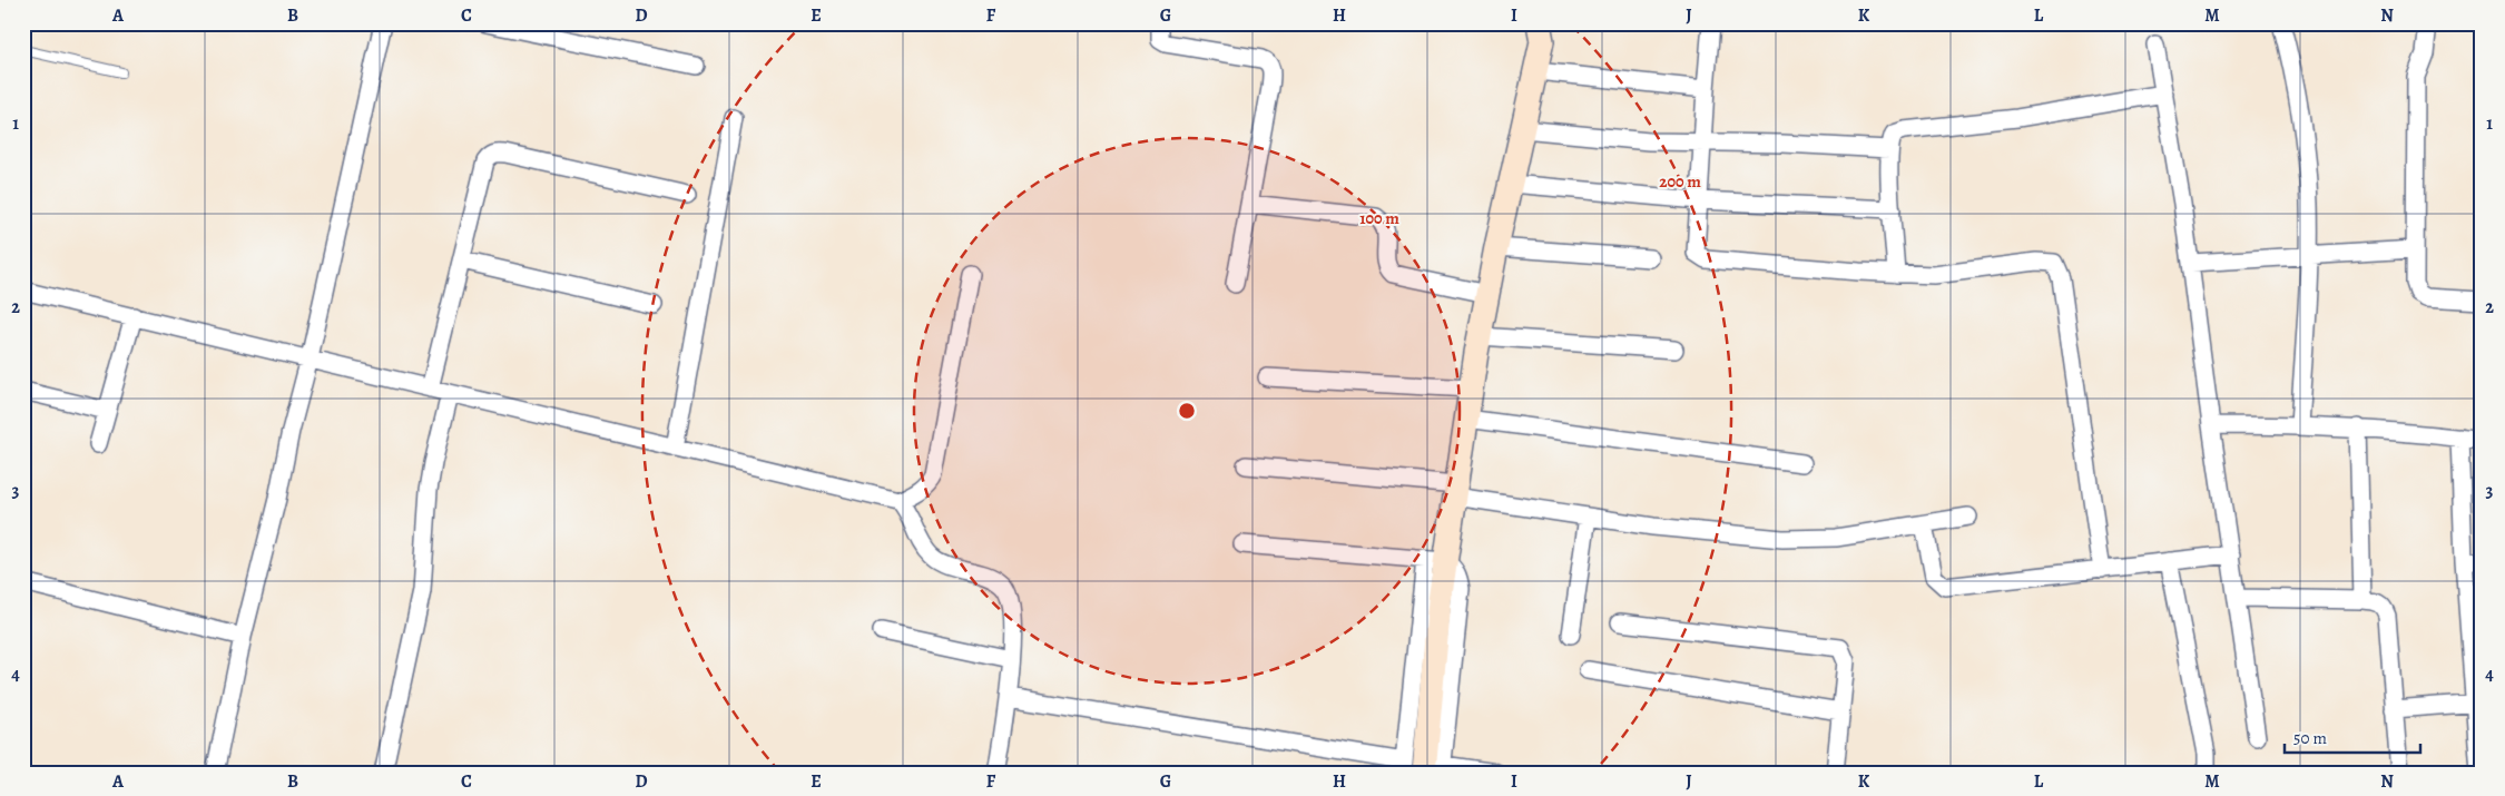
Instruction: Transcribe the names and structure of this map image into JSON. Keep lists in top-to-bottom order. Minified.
{"scale_bar":"50 m","grid":{"columns":["A","B","C","D","E","F","G","H","I","J","K","L","M","N"],"rows":["1","2","3","4"]},"rings":["200 m","100 m"]}
